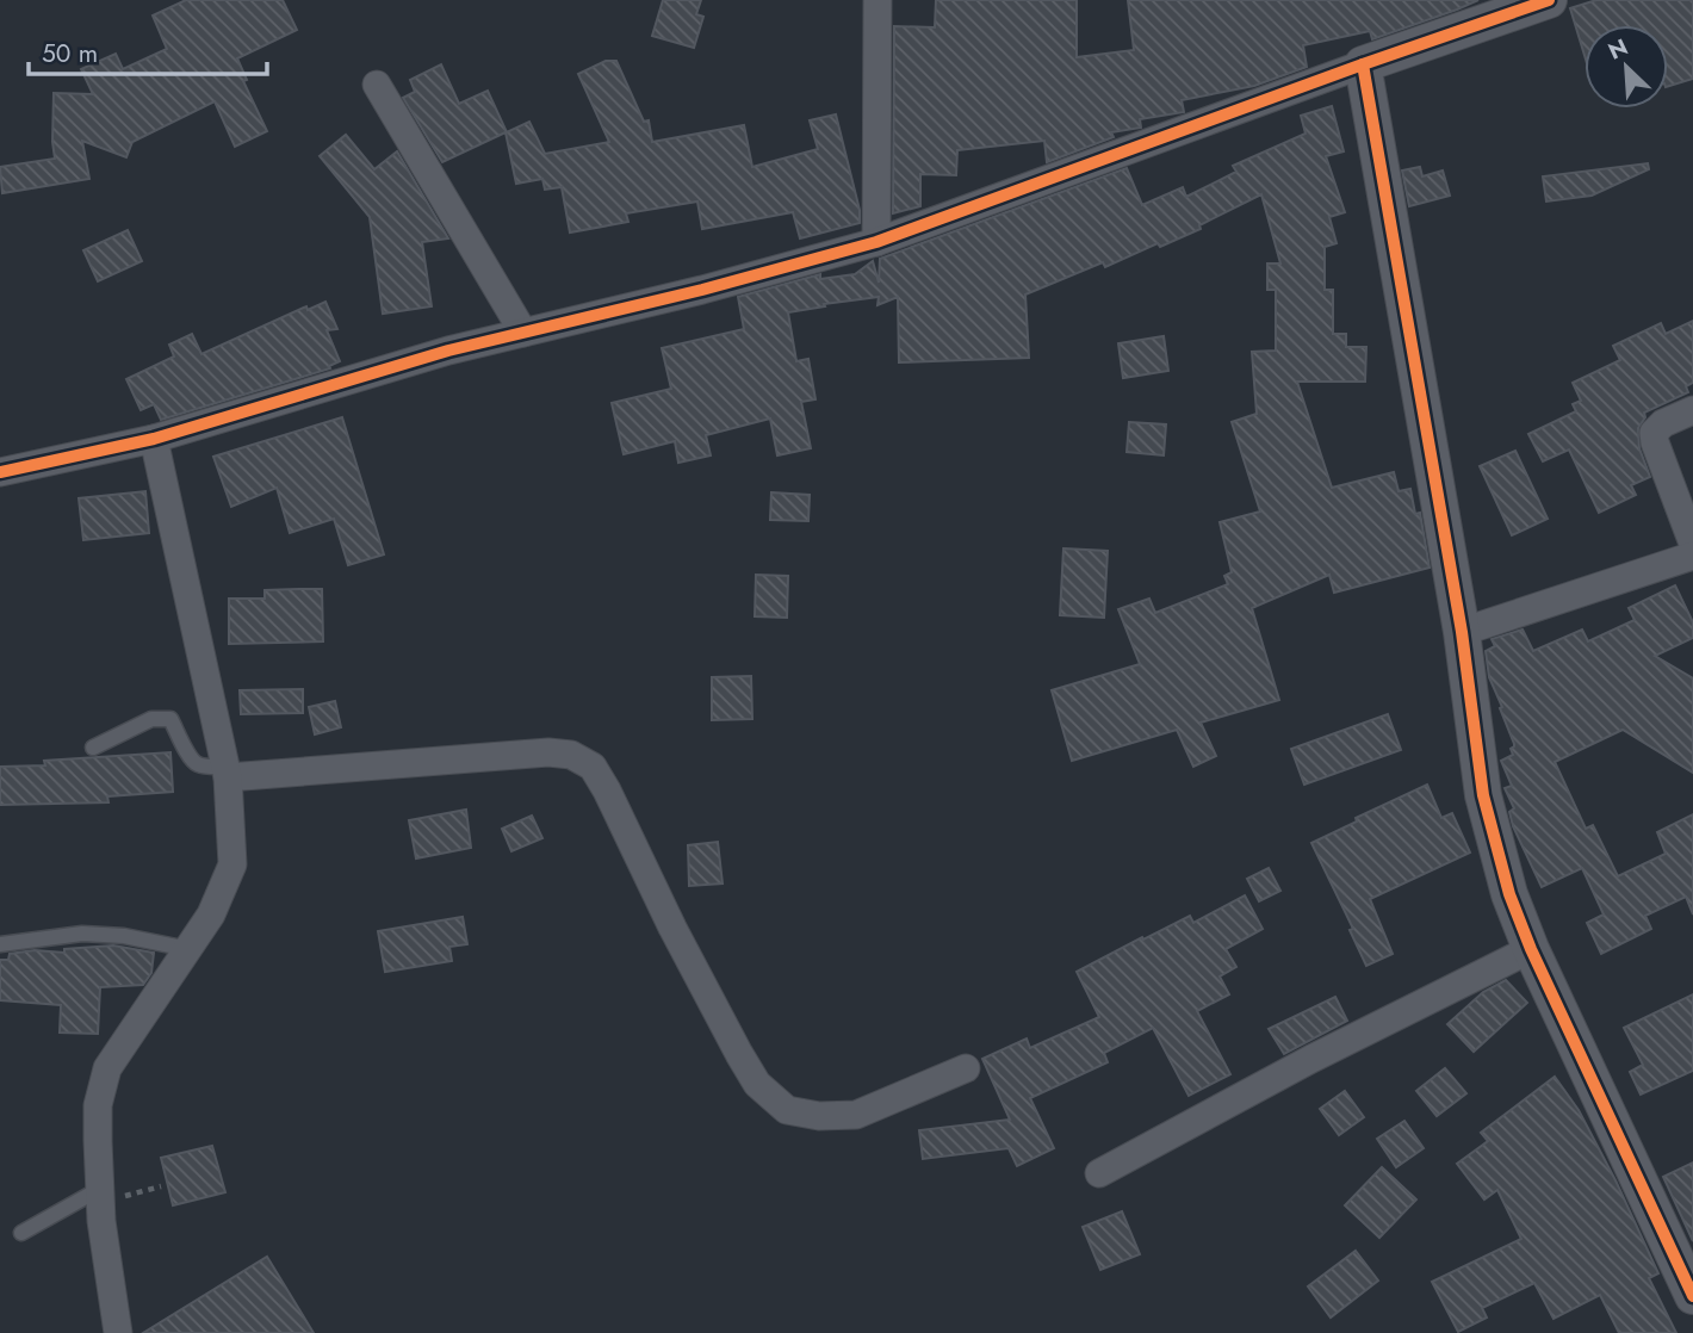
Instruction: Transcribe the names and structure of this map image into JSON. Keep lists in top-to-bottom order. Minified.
{"scale_bar":"50 m","north":"top left"}
